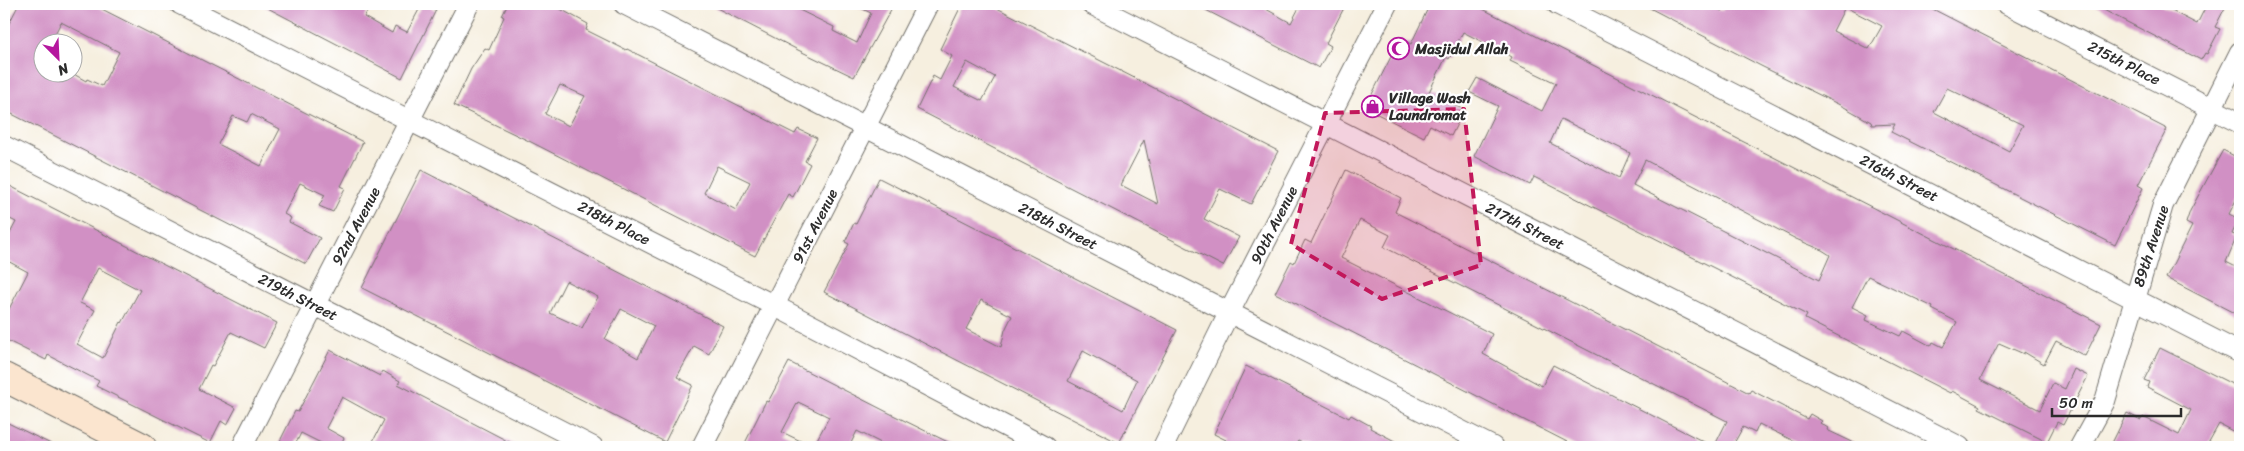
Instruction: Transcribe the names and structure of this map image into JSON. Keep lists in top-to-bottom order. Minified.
{"streets":{"street":["215th Place","216th Street","218th Place","90th Avenue","92nd Avenue","91st Avenue","218th Street","217th Street","89th Avenue","219th Street"]},"crossings":[["215th Place","89th Avenue"],["216th Street","89th Avenue"],["218th Place","92nd Avenue"],["218th Place","91st Avenue"],["90th Avenue","218th Street"],["90th Avenue","217th Street"],["92nd Avenue","219th Street"],["91st Avenue","218th Street"]],"places":{"mosque":["Masjidul Allah"],"shop":["Village Wash Laundromat"]},"scale_bar":"50 m","north":"bottom right"}
